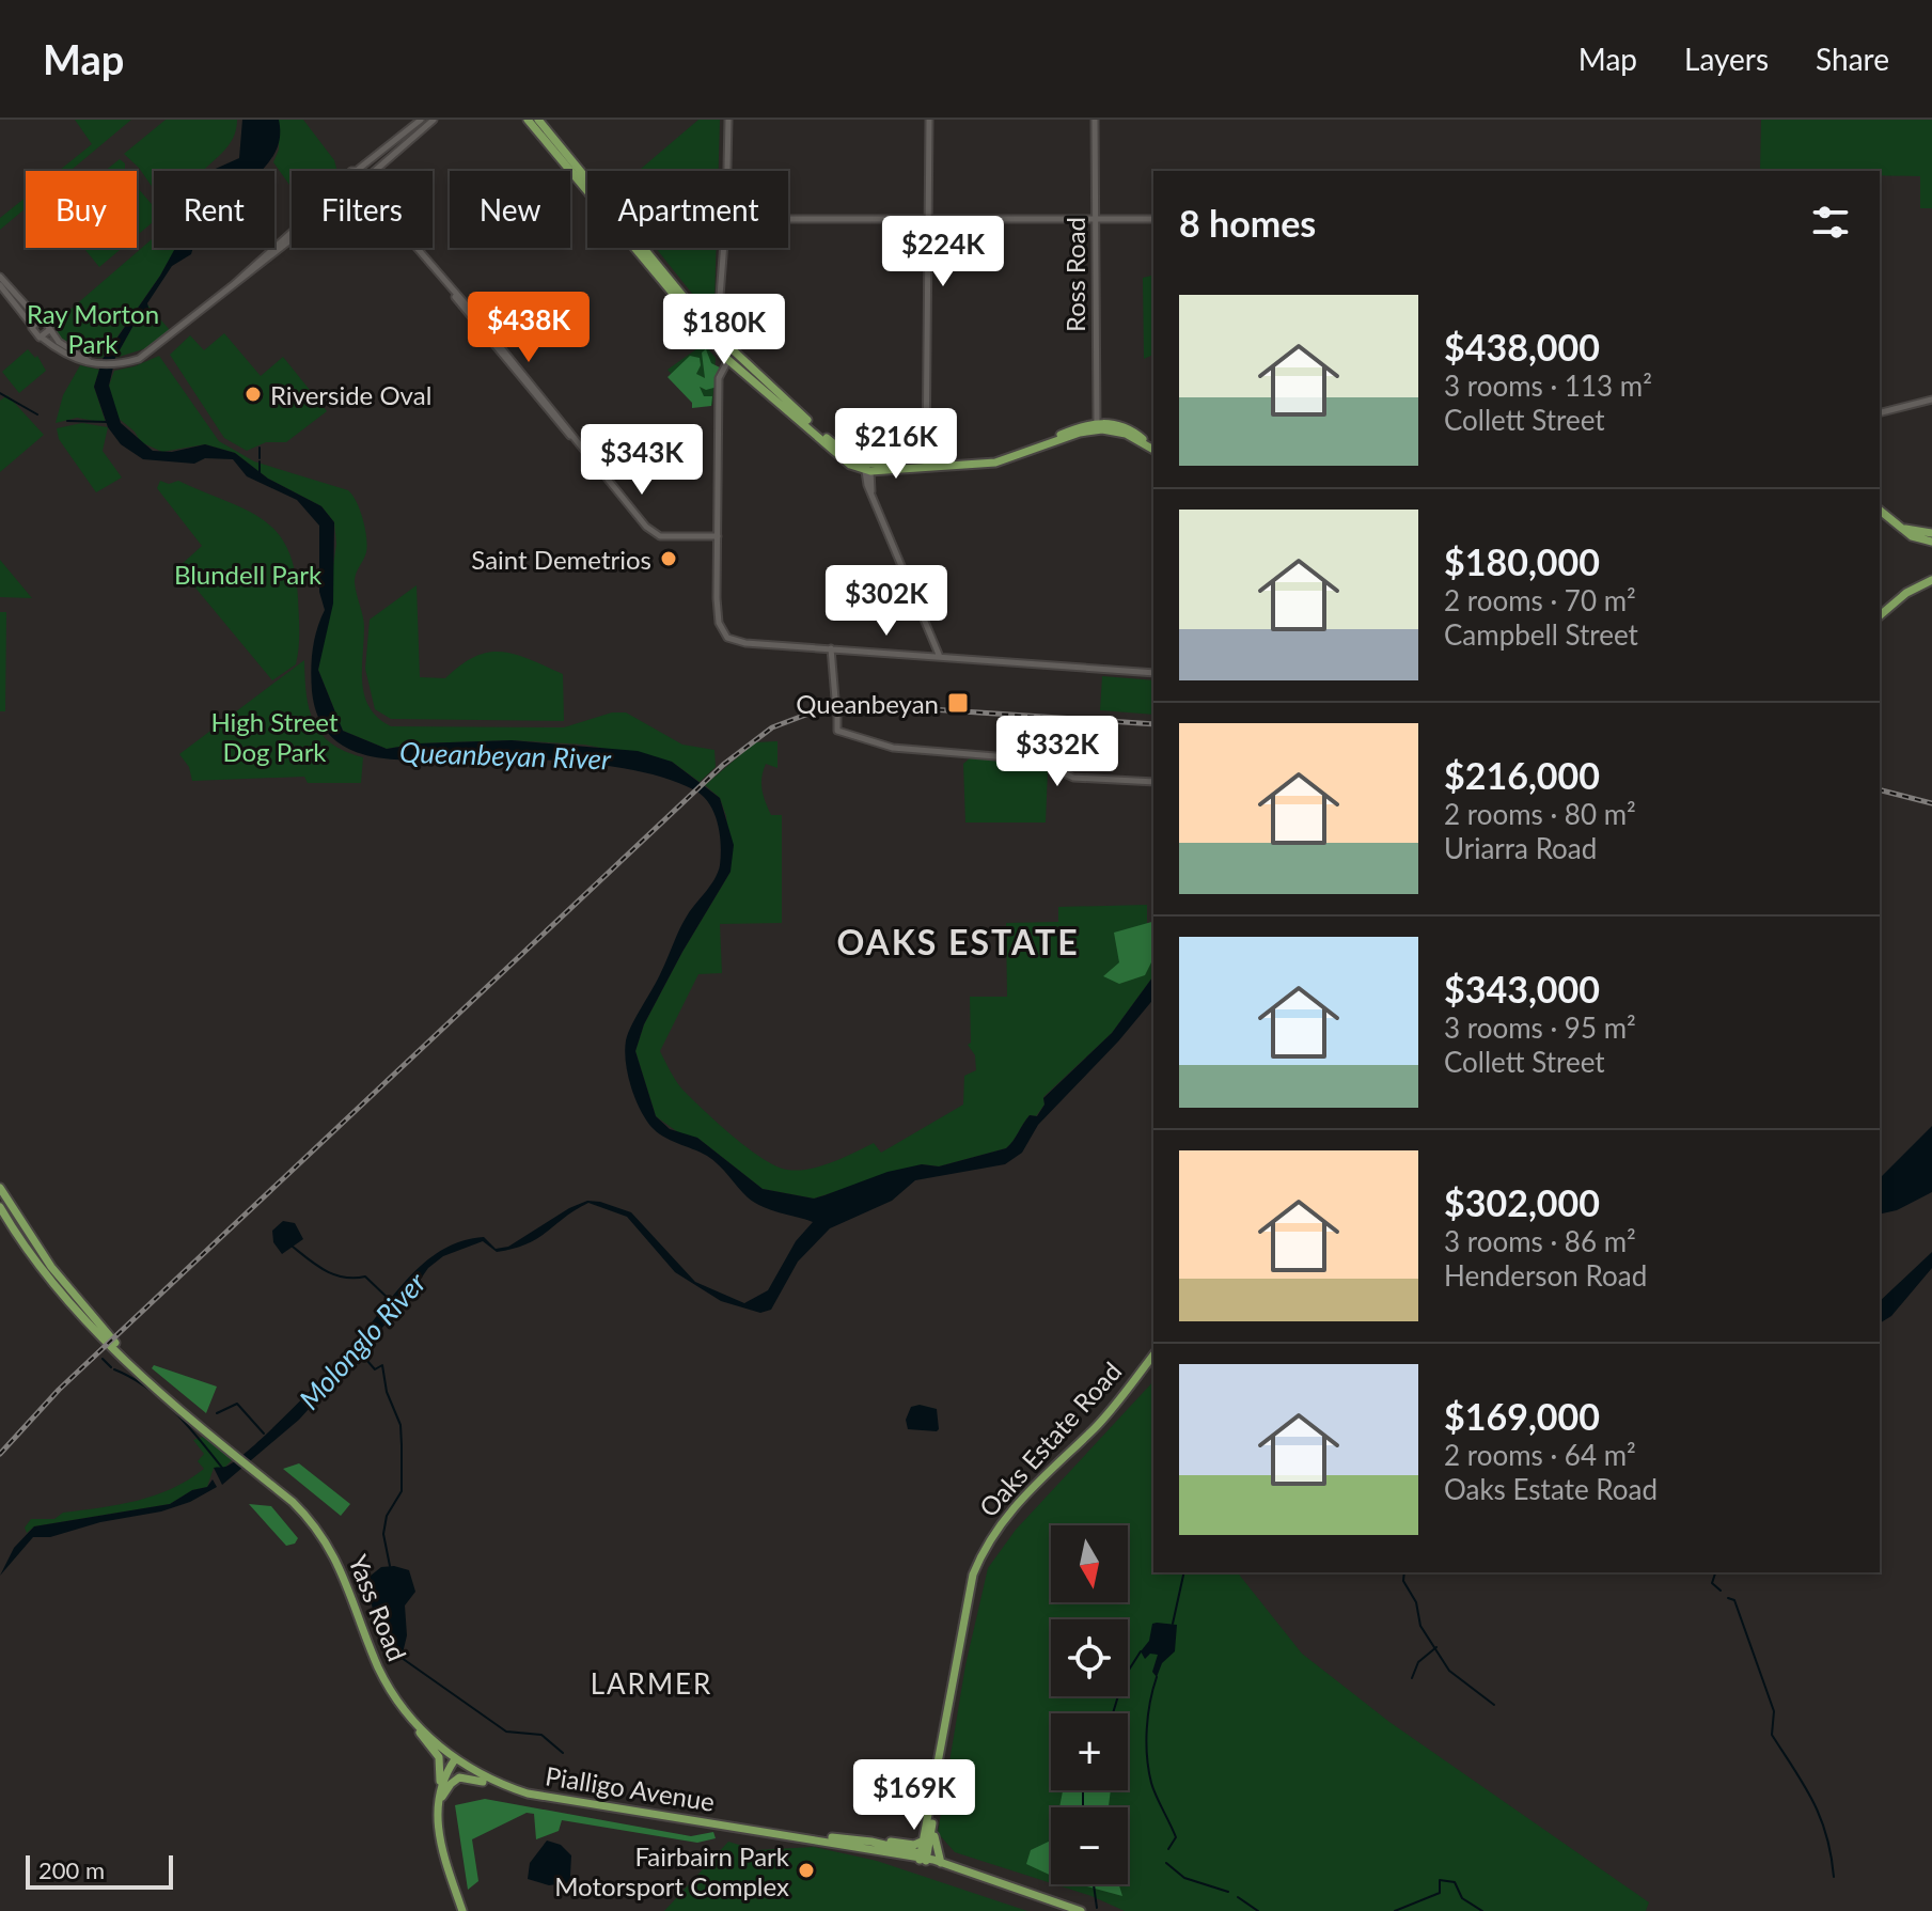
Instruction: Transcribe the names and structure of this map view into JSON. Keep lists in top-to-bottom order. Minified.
{"streets":{"main road":["Oaks Estate Road","Yass Road","Pialligo Avenue"],"street":["Ross Road"]},"crossings":[["Oaks Estate Road","Pialligo Avenue"],["Yass Road","Pialligo Avenue"]],"districts":["OAKS ESTATE","LARMER"],"water":["Queanbeyan River","Molonglo River"],"parks":["Ray Morton Park","Blundell Park","High Street Dog Park"],"places":{"other":["Riverside Oval","Saint Demetrios","Fairbairn Park Motorsport Complex"],"transit":["Queanbeyan"]},"scale_bar":"200 m","north":"bottom","page":{"header":"Map","nav":["Map","Layers","Share"],"chip":["Buy","Rent","Filters","New","Apartment"],"heading":"8 homes","price":["$224K","$438K","$180K","$216K","$343K","$302K","$332K","$169K"],"list":[{"name":"$438,000","note":"3 rooms · 113 m² · Collett Street"},{"name":"$180,000","note":"2 rooms · 70 m² · Campbell Street"},{"name":"$216,000","note":"2 rooms · 80 m² · Uriarra Road"},{"name":"$343,000","note":"3 rooms · 95 m² · Collett Street"},{"name":"$302,000","note":"3 rooms · 86 m² · Henderson Road"},{"name":"$169,000","note":"2 rooms · 64 m² · Oaks Estate Road"}],"map_buttons":["+","−"],"scale":"200 m"}}
